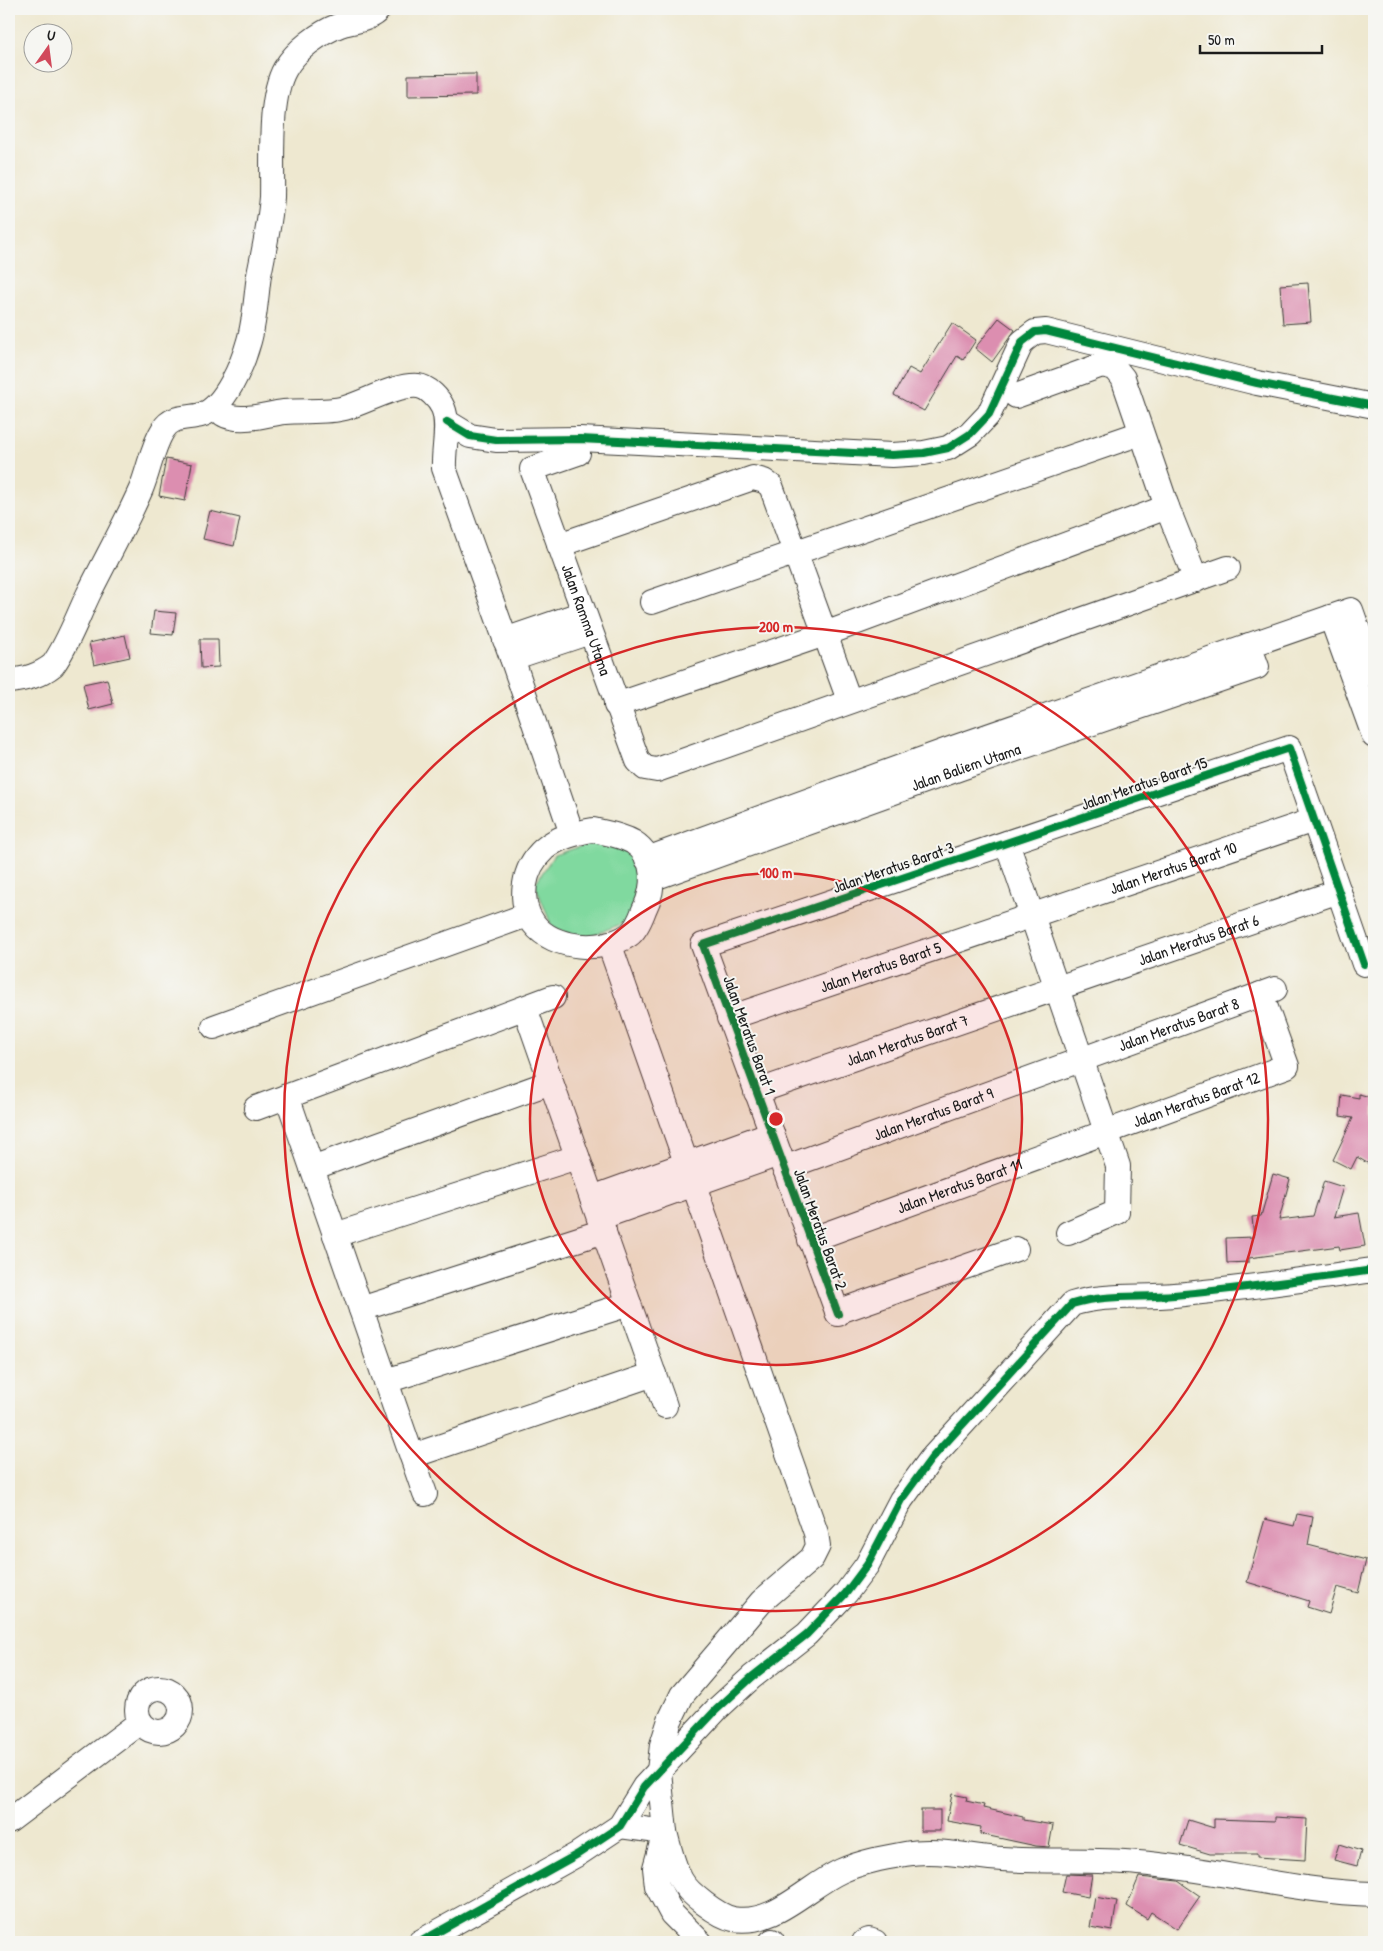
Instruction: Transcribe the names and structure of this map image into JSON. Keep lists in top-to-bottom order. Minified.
{"streets":{"street":["Jalan Ramma Utama","Jalan Baliem Utama","Jalan Meratus Barat 15","Jalan Meratus Barat 3","Jalan Meratus Barat 10","Jalan Meratus Barat 6","Jalan Meratus Barat 5","Jalan Meratus Barat 8","Jalan Meratus Barat 1","Jalan Meratus Barat 7","Jalan Meratus Barat 12","Jalan Meratus Barat 9","Jalan Meratus Barat 11","Jalan Meratus Barat 2"]},"crossings":[["Jalan Meratus Barat 15","Jalan Meratus Barat 3"],["Jalan Meratus Barat 15","Jalan Meratus Barat 10"],["Jalan Meratus Barat 3","Jalan Meratus Barat 1"],["Jalan Meratus Barat 10","Jalan Meratus Barat 5"],["Jalan Meratus Barat 6","Jalan Meratus Barat 7"],["Jalan Meratus Barat 5","Jalan Meratus Barat 1"],["Jalan Meratus Barat 8","Jalan Meratus Barat 12"],["Jalan Meratus Barat 8","Jalan Meratus Barat 9"],["Jalan Meratus Barat 1","Jalan Meratus Barat 7"],["Jalan Meratus Barat 1","Jalan Meratus Barat 9"],["Jalan Meratus Barat 1","Jalan Meratus Barat 2"],["Jalan Meratus Barat 12","Jalan Meratus Barat 11"],["Jalan Meratus Barat 9","Jalan Meratus Barat 2"],["Jalan Meratus Barat 11","Jalan Meratus Barat 2"]],"scale_bar":"50 m","north":"top","rings":["200 m","100 m"]}
